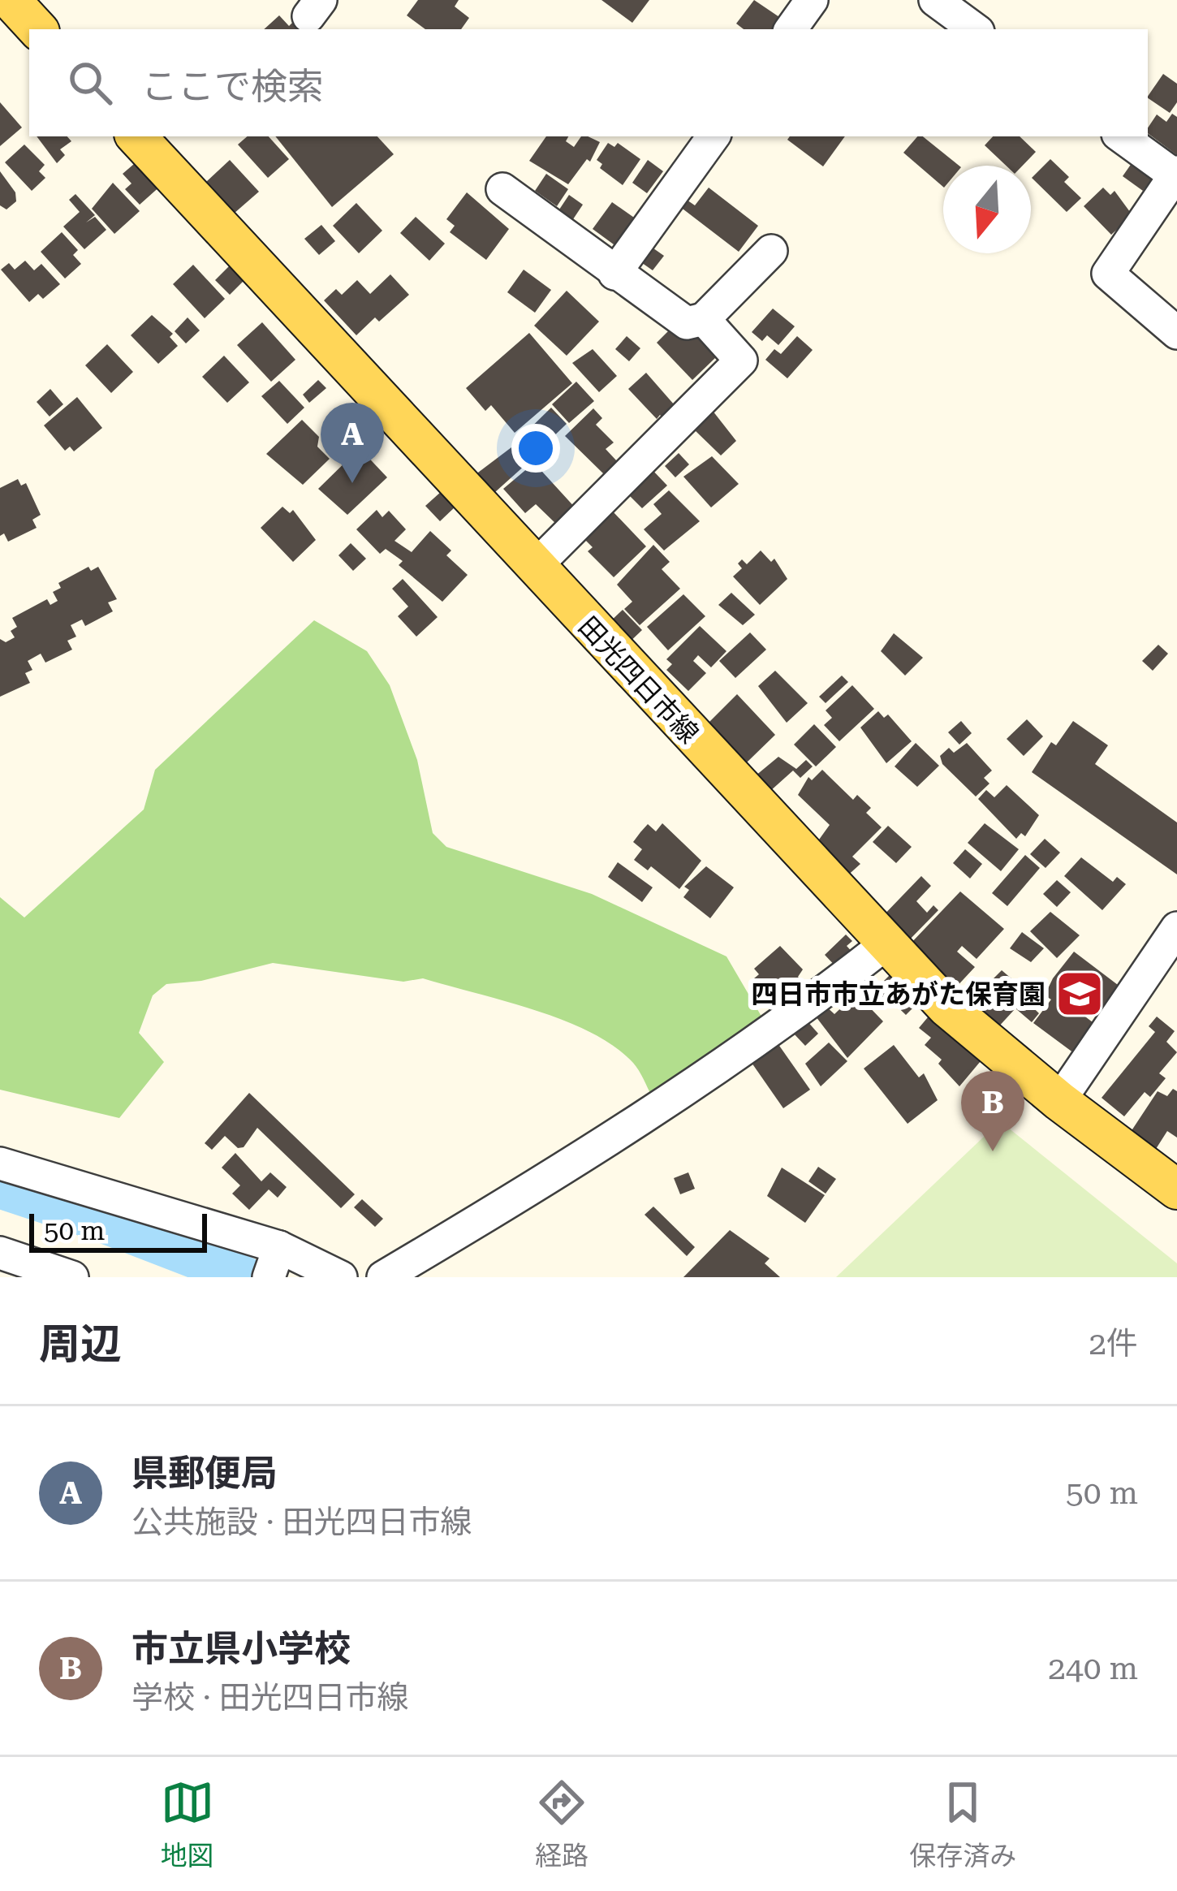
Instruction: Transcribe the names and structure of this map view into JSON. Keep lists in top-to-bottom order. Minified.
{"streets":{"main road":["田光四日市線"]},"places":{"school or university":["四日市市立あがた保育園"]},"scale_bar":"50 m","north":"bottom","page":{"search":"ここで検索","pins":["A","B"],"scale":"50 m","heading":["周辺","2件"],"list":[{"mark":"A","name":"県郵便局","note":"公共施設 · 田光四日市線","value":"50 m"},{"mark":"B","name":"市立県小学校","note":"学校 · 田光四日市線","value":"240 m"}],"nav":["地図","経路","保存済み"]}}
